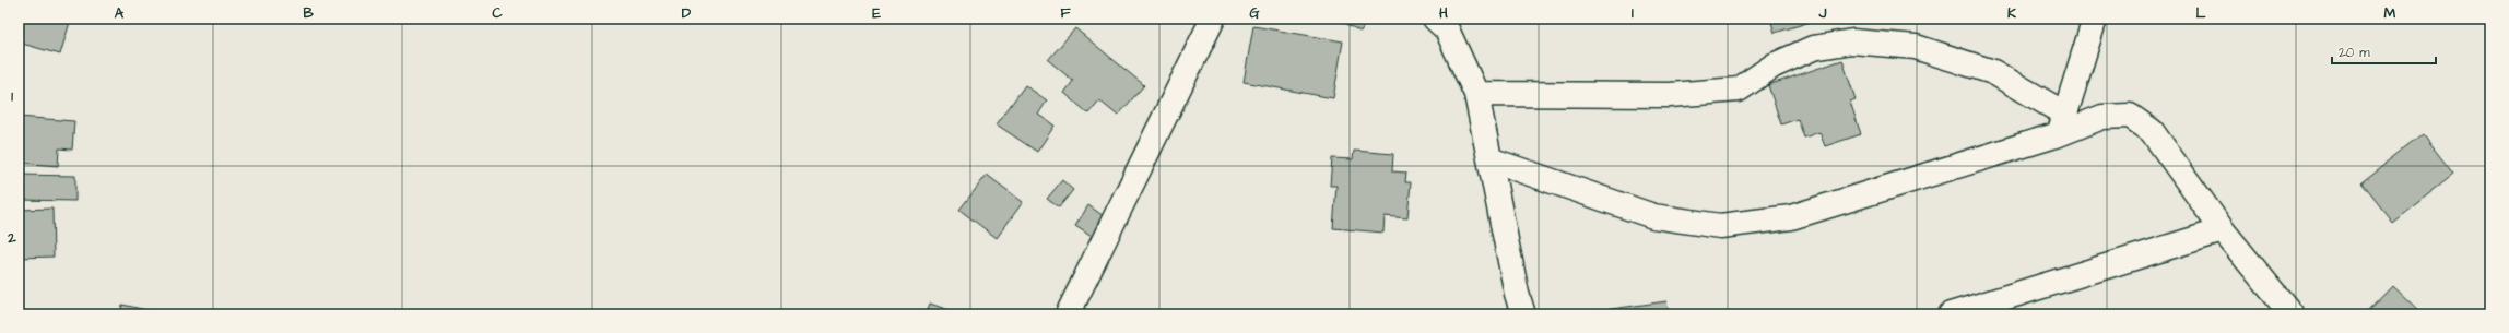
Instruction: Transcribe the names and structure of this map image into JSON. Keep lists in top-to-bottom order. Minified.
{"scale_bar":"20 m","grid":{"columns":["A","B","C","D","E","F","G","H","I","J","K","L","M"],"rows":["1","2"]}}
